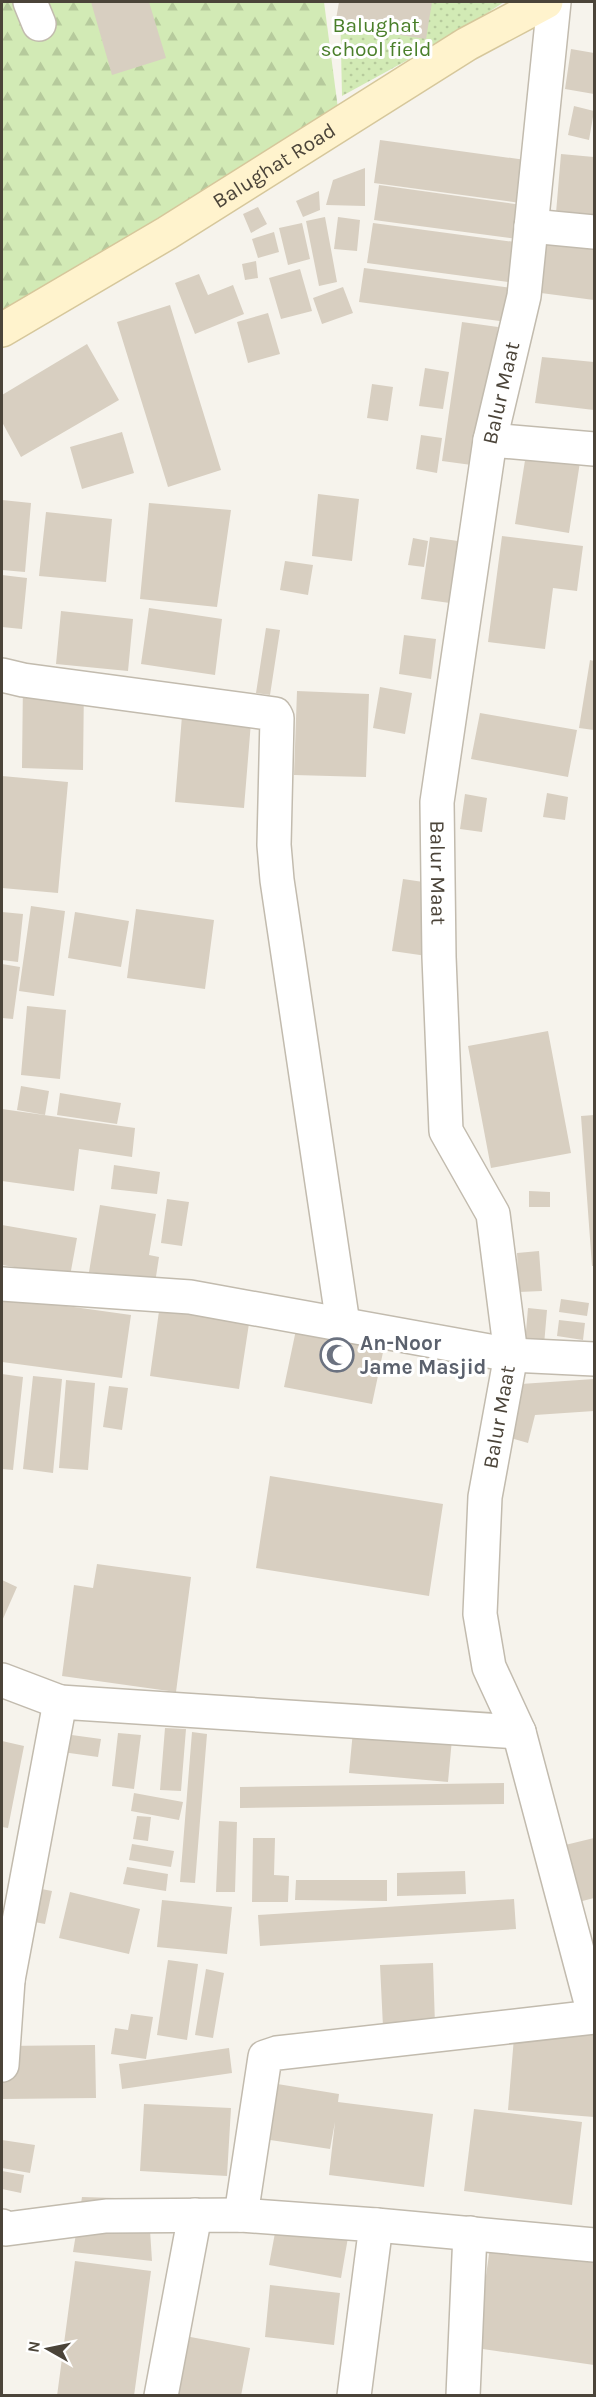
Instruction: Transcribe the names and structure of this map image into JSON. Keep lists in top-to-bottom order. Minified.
{"streets":{"street":["Balughat Road","Balur Maat"]},"parks":["Balughat school field"],"places":{"mosque":["An-Noor Jame Masjid"]},"north":"left"}
